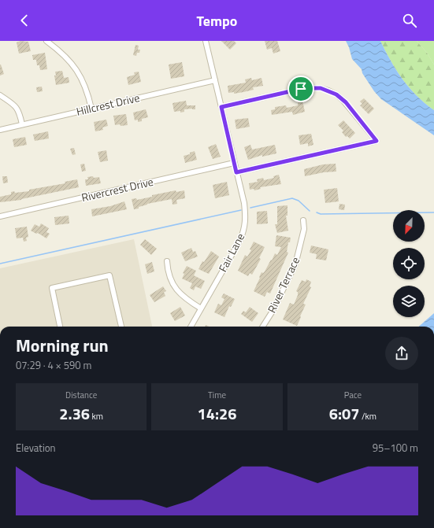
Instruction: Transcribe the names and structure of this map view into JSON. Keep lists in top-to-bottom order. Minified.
{"streets":{"street":["Hillcrest Drive","Rivercrest Drive","Fair Lane","River Terrace"]},"crossings":[["Hillcrest Drive","Fair Lane"],["Rivercrest Drive","Fair Lane"]],"north":"bottom left","page":{"header":"Tempo","heading":["Morning run","07:29 · 4 × 590 m"],"stats":[["Distance","2.36 km"],["Time","14:26"],["Pace","6:07 /km"]],"chart":["Elevation","95–100 m"]}}
